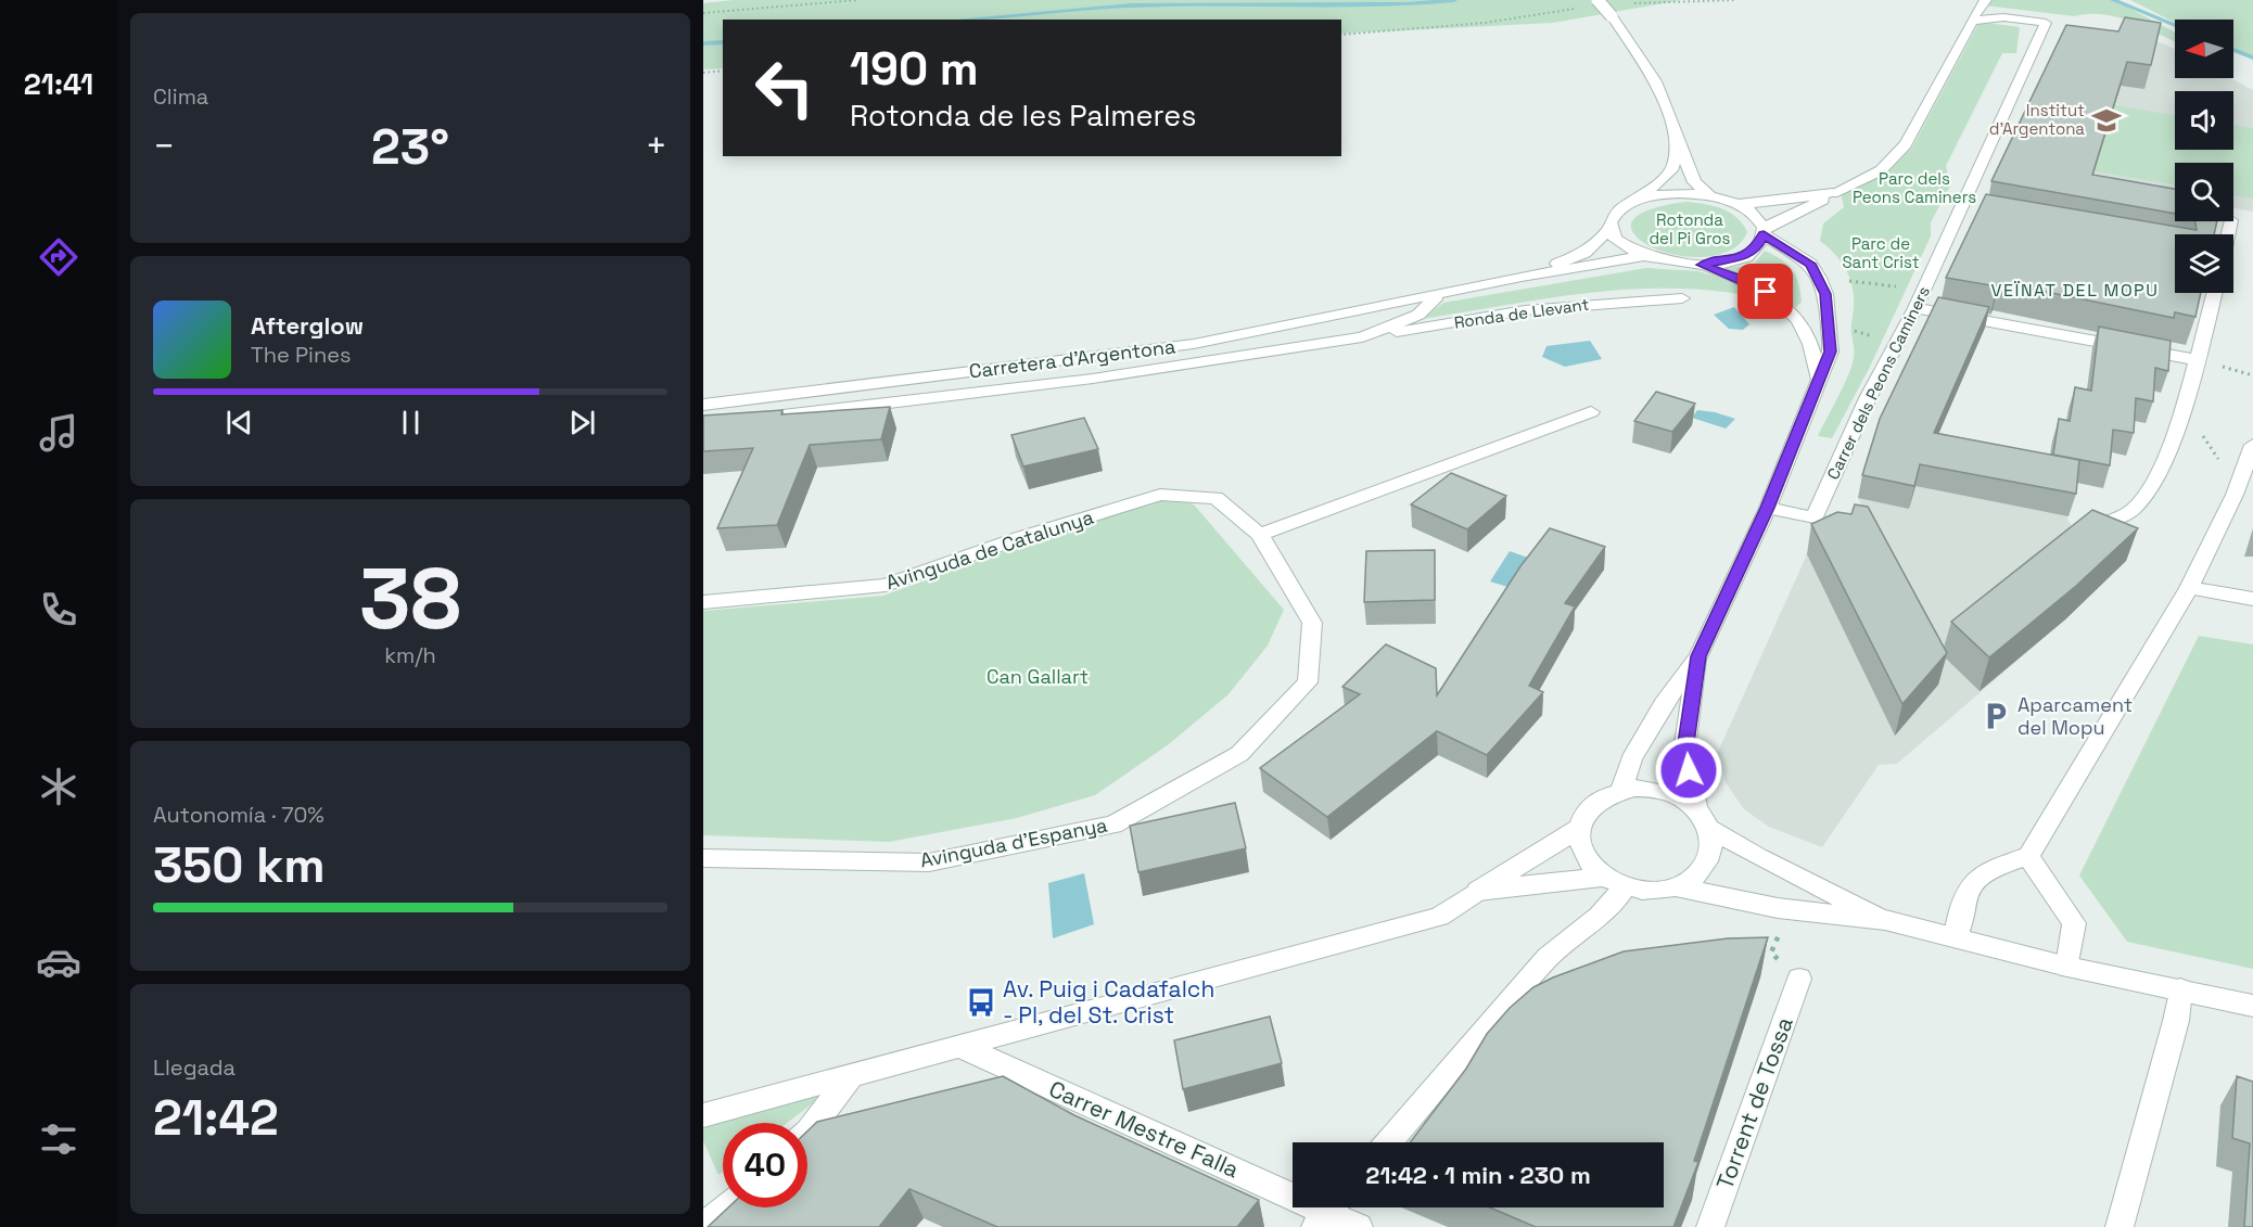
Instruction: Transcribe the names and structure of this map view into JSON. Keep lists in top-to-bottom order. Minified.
{"streets":{"street":["Ronda de Llevant","Carretera d'Argentona","Carrer dels Peons Caminers","Avinguda de Catalunya","Avinguda d'Espanya","Torrent de Tossa","Carrer Mestre Falla"]},"crossings":[["Ronda de Llevant","Carretera d'Argentona"],["Avinguda de Catalunya","Avinguda d'Espanya"]],"districts":["VEÏNAT DEL MOPU"],"parks":["Parc dels Peons Caminers","Rotonda del Pi Gros","Parc de Sant Crist","Can Gallart"],"places":{"school or university":["Institut d'Argentona"],"parking":["Aparcament del Mopu"],"bus stop":["Av. Puig i Cadafalch - Pl, del St. Crist"]},"north":"left","page":{"tabs":"21:41","tile":["Clima",["38","km/h"],["Autonomía · 70%","350 km"],["Llegada","21:42"]],"turn":["190 m","Rotonda de les Palmeres"],"heat":["−","23°","+"],"song":["Afterglow","The Pines"],"limit":"40","trip":"21:42 · 1 min · 230 m"}}
